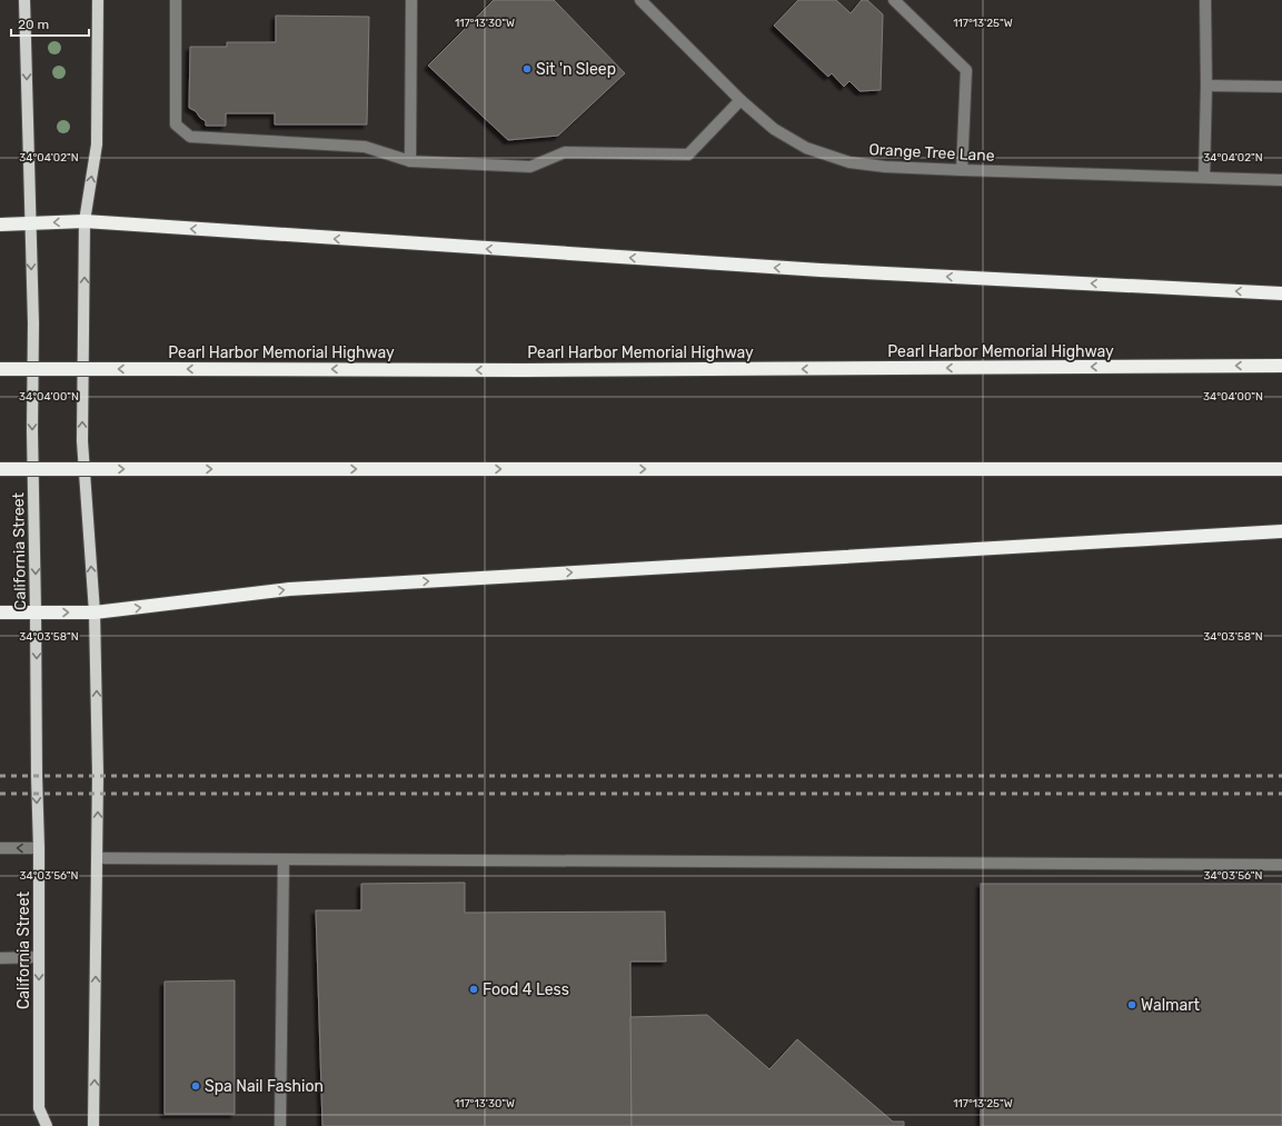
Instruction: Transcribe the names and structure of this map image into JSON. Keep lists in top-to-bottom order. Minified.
{"streets":{"highway":["Pearl Harbor Memorial Highway"],"main road":["California Street"],"street":["Orange Tree Lane"]},"places":["Sit 'n Sleep","Food 4 Less","Walmart","Spa Nail Fashion"],"scale_bar":"20 m","coordinates":["117°13'30\"W","117°13'25\"W","34°04'02\"N","34°04'00\"N","34°03'58\"N","34°03'56\"N"]}
